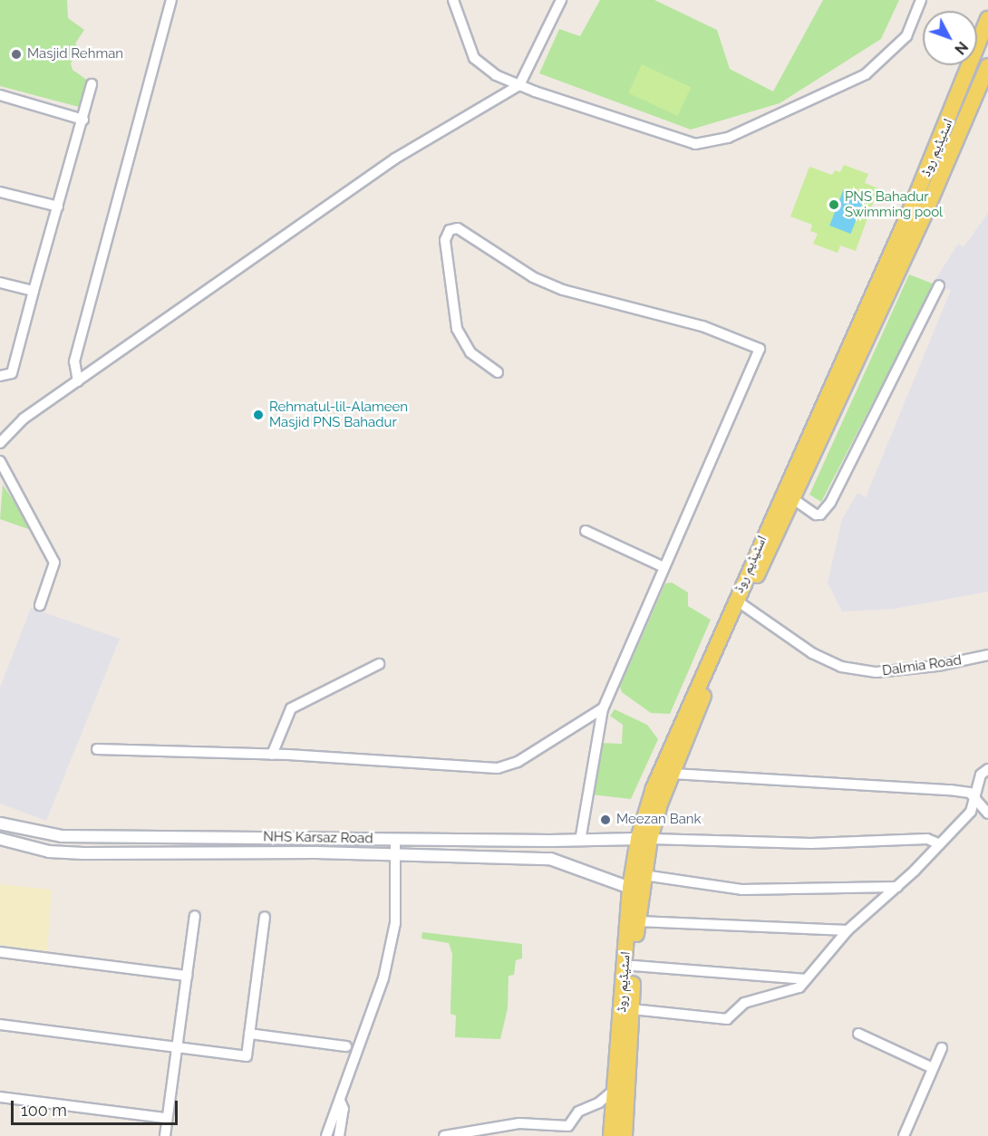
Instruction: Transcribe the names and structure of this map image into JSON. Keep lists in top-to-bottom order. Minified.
{"streets":{"main road":["اسٹیڈیم روڈ"],"street":["Dalmia Road","NHS Karsaz Road"]},"crossings":[["اسٹیڈیم روڈ","Dalmia Road"],["اسٹیڈیم روڈ","NHS Karsaz Road"]],"places":["Masjid Rehman","PNS Bahadur Swimming pool","Rehmatul-lil-Alameen Masjid PNS Bahadur","Meezan Bank"],"scale_bar":"100 m","north":"bottom right"}
